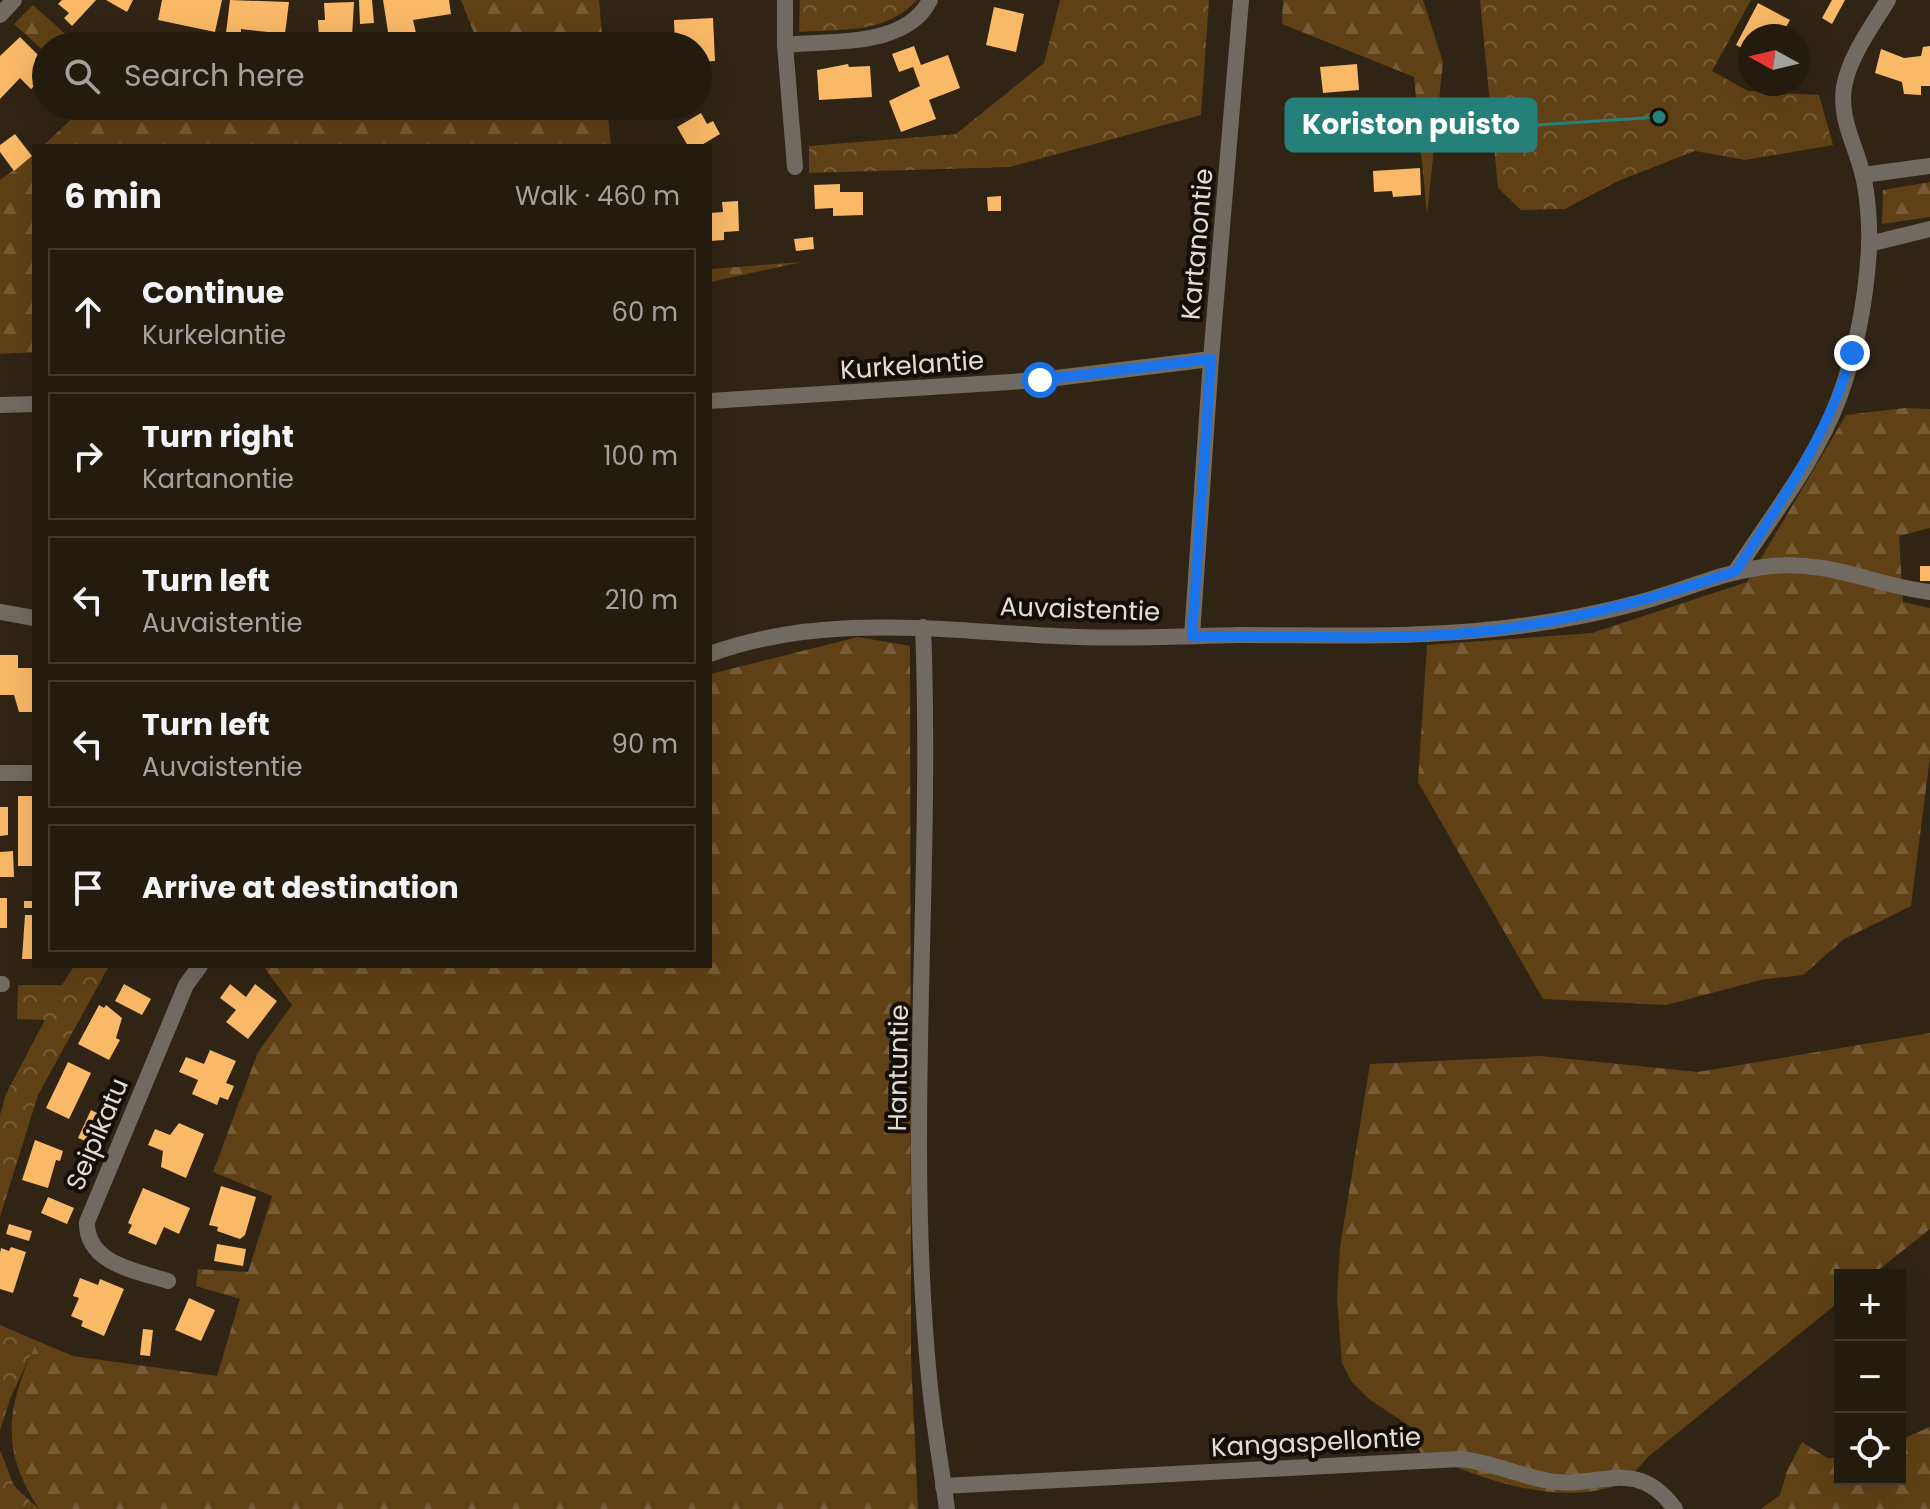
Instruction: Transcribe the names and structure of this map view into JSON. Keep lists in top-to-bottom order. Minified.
{"streets":{"street":["Kartanontie","Kurkelantie","Auvaistentie","Hantuntie","Seipikatu","Kangaspellontie"]},"crossings":[["Kartanontie","Kurkelantie"],["Kartanontie","Auvaistentie"],["Auvaistentie","Hantuntie"],["Hantuntie","Kangaspellontie"]],"places":["Koriston puisto"],"north":"left","page":{"search":"Search here","heading":["6 min","Walk · 460 m"],"list":[["Continue","Kurkelantie","60 m"],["Turn right","Kartanontie","100 m"],["Turn left","Auvaistentie","210 m"],["Turn left","Auvaistentie","90 m"],"Arrive at destination"],"map_buttons":["+","−"]}}
